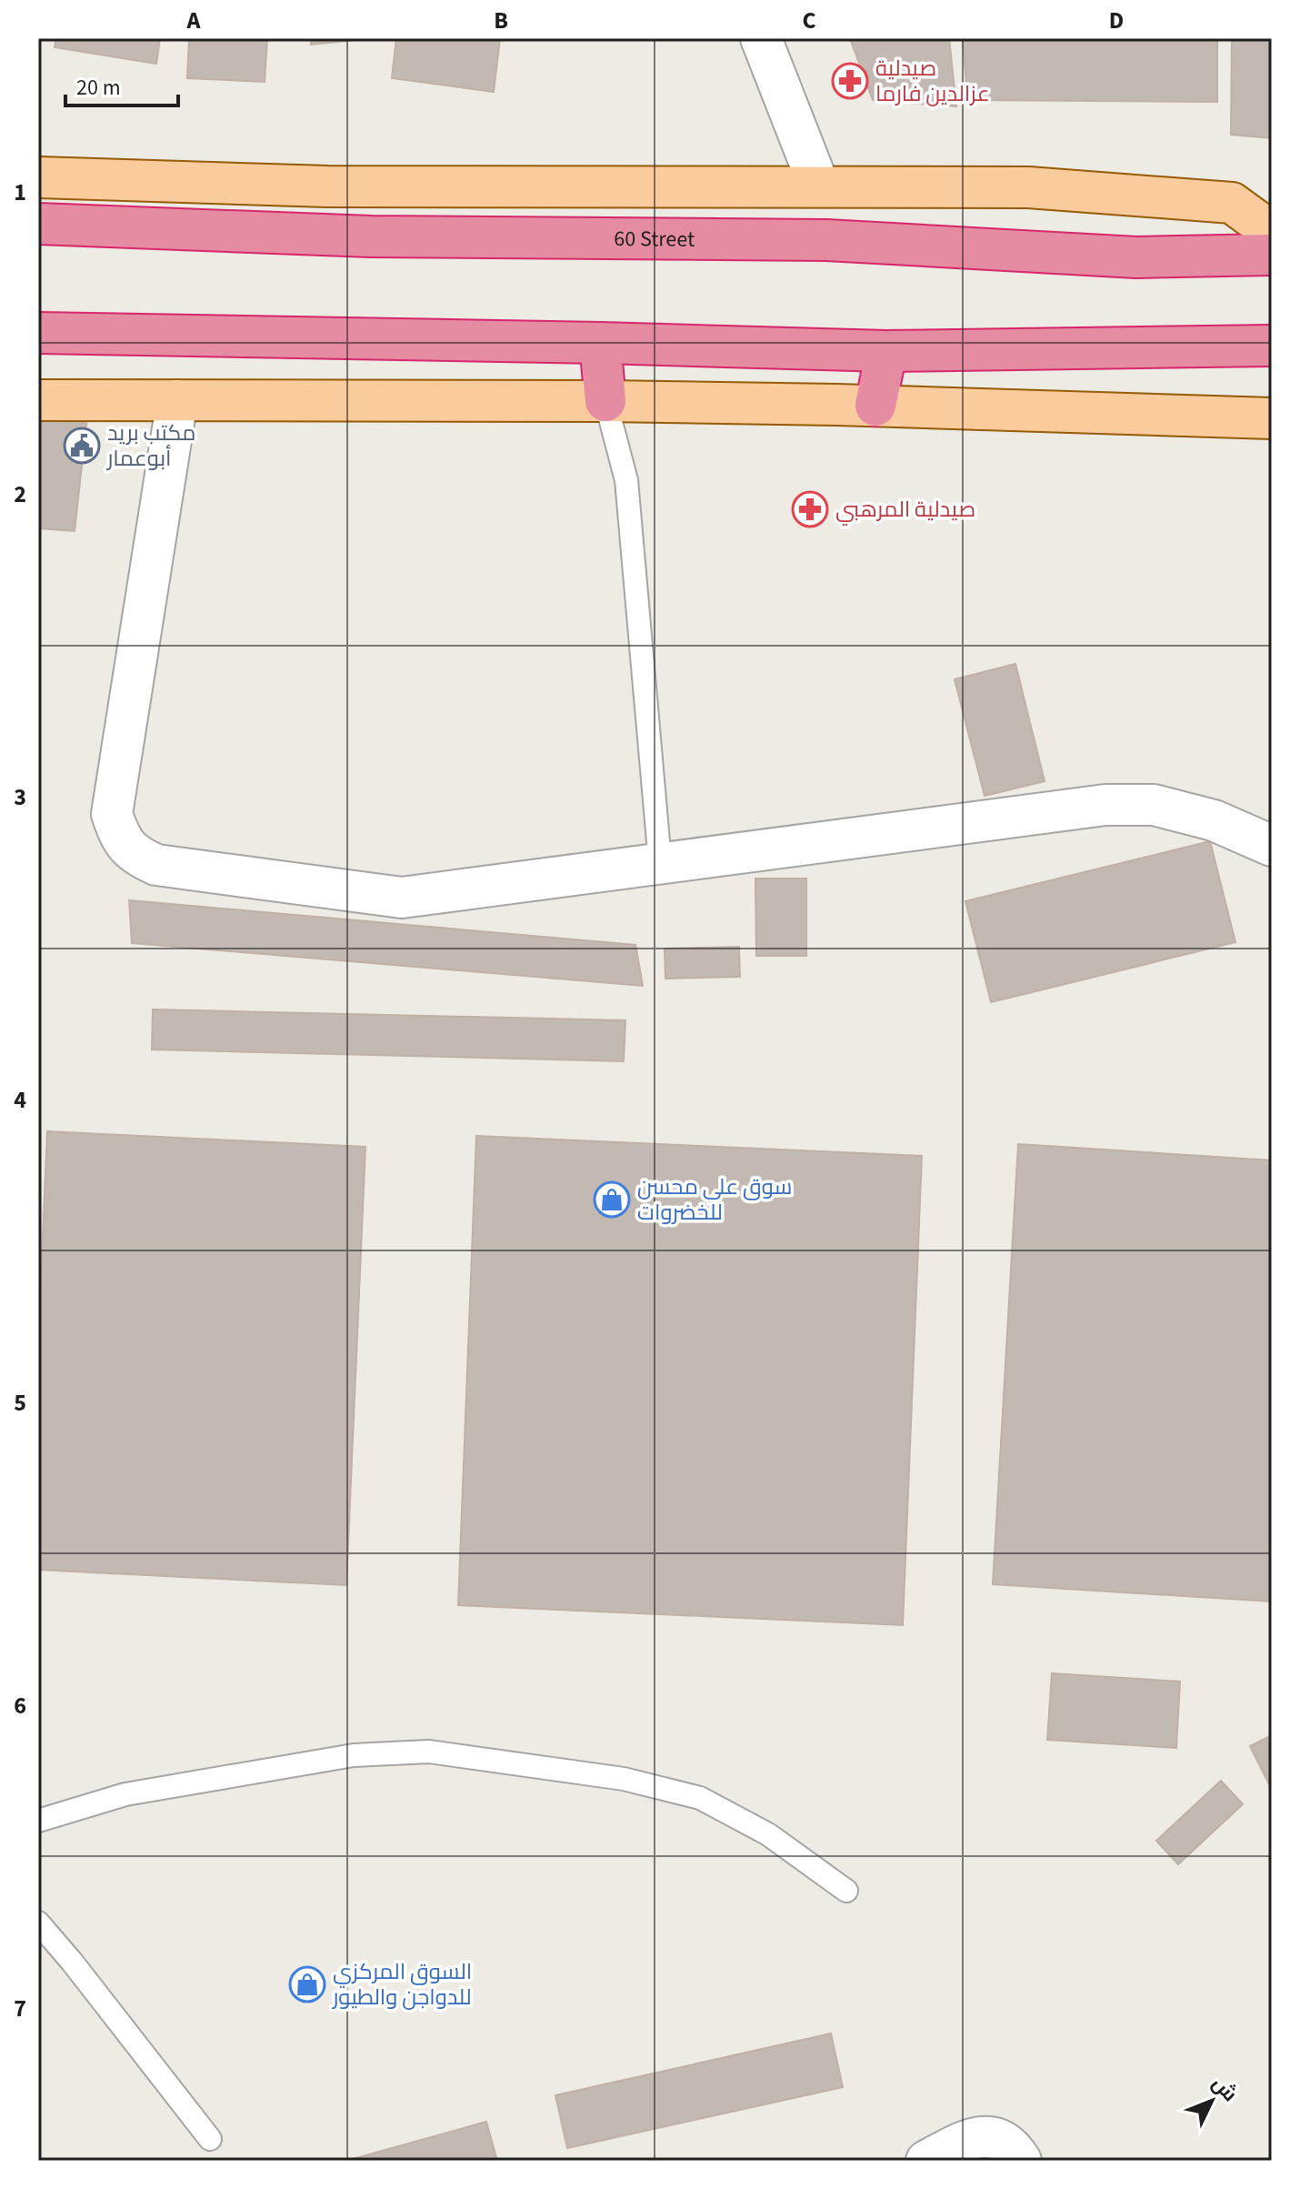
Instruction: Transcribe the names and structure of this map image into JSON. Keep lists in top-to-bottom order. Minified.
{"streets":{"highway":["60 Street"]},"places":{"pharmacy":["صيدلية عزالدين فارما","صيدلية المرهبي"],"public building":["مكتب بريد أبوعمار"],"shop":["سوق علي محسن للخضروات","السوق المركزي للدواجن والطيور"]},"scale_bar":"20 m","north":"top right","grid":{"columns":["A","B","C","D"],"rows":["1","2","3","4","5","6","7"]}}
